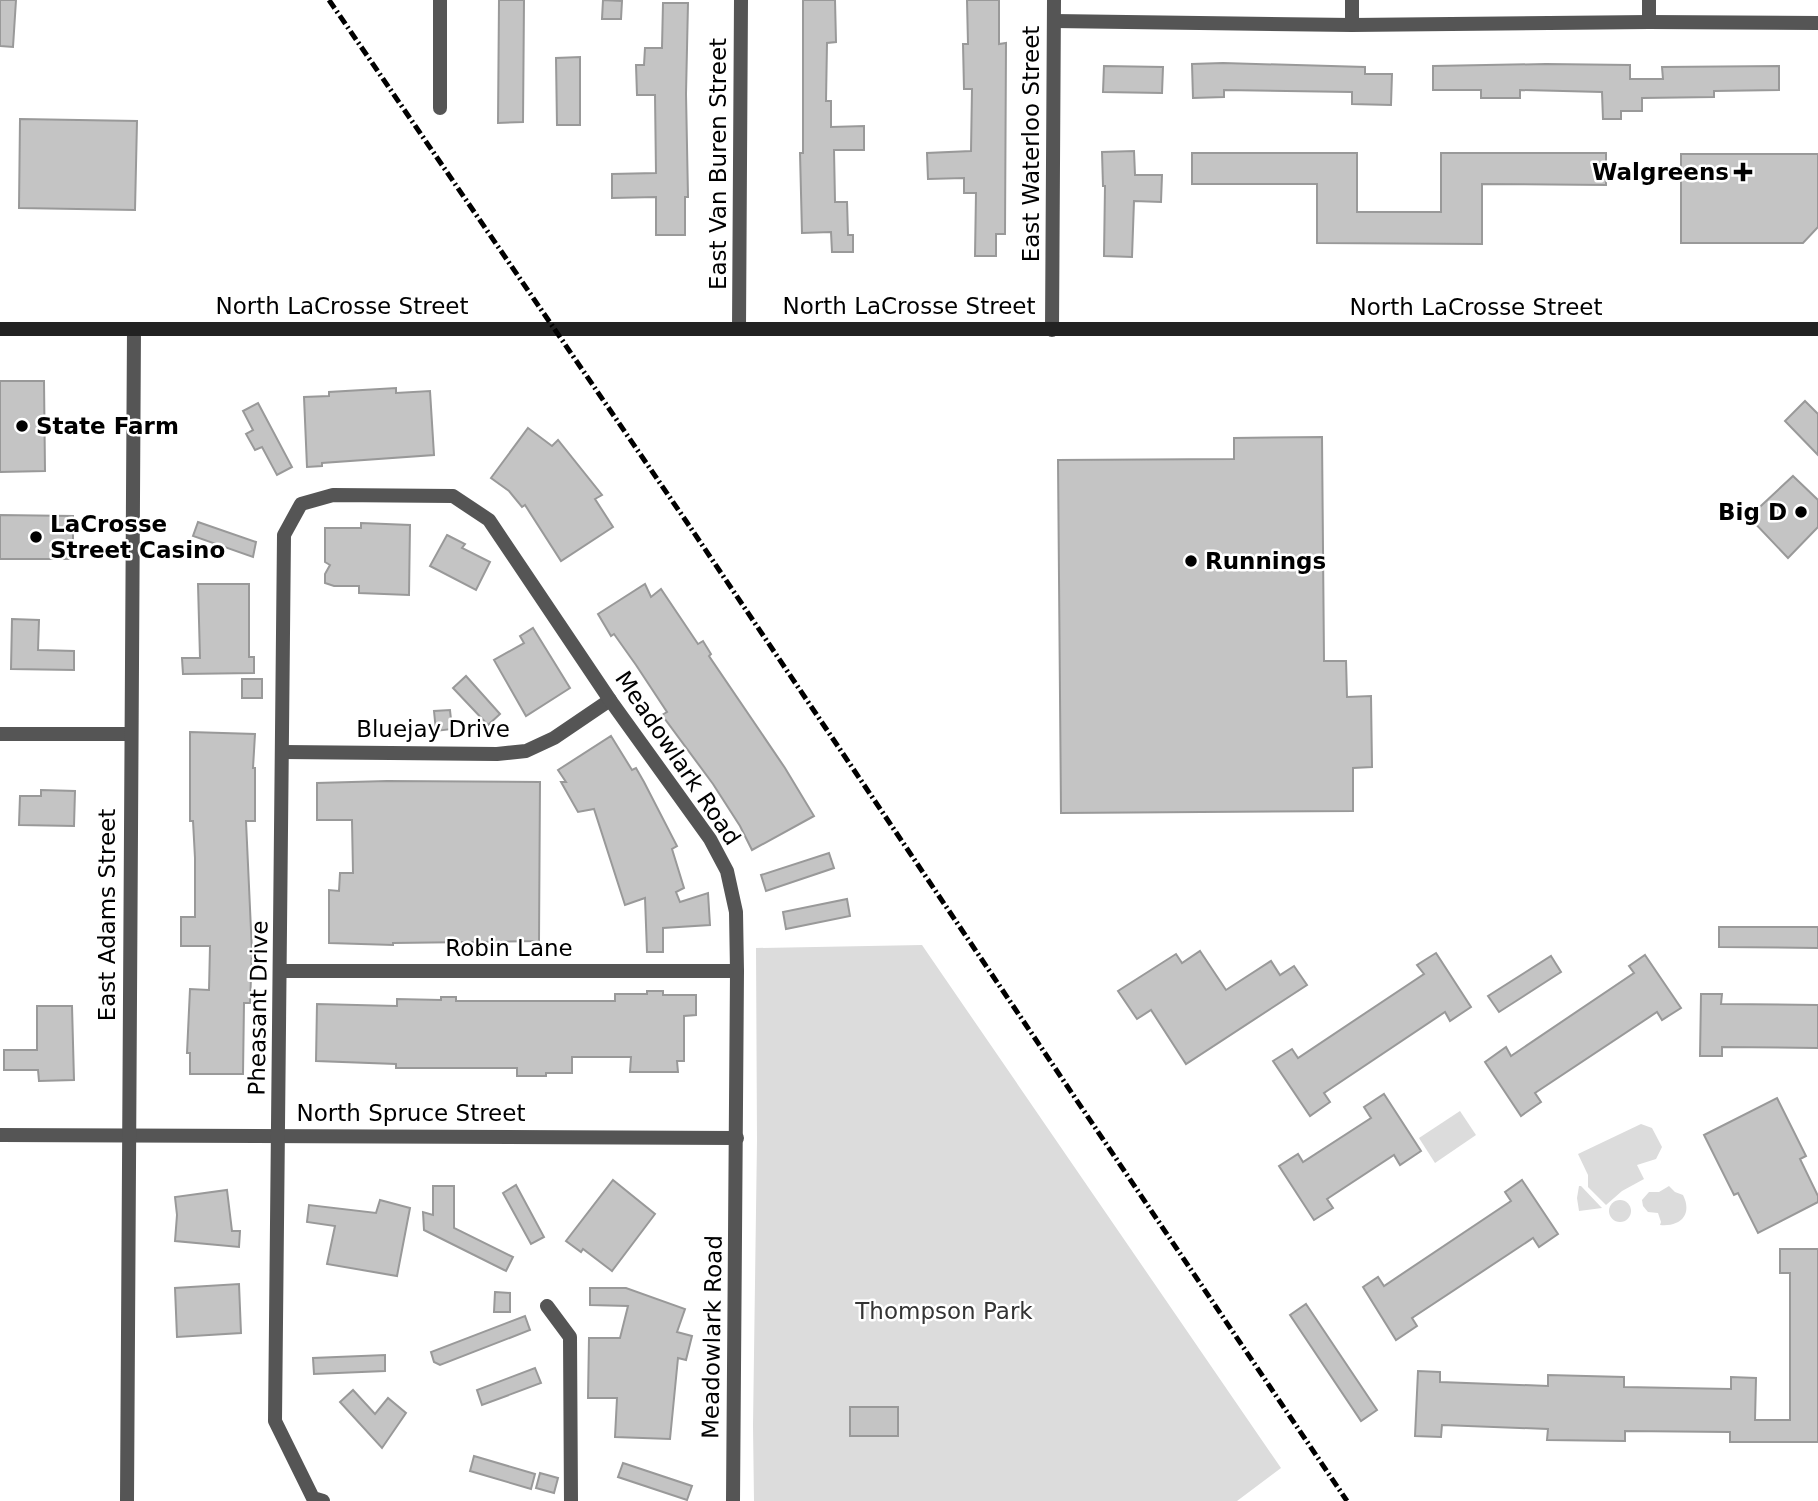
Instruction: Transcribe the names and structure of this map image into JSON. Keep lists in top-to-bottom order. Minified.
{"streets":{"main road":["North LaCrosse Street"],"street":["East Waterloo Street","East Van Buren Street","Bluejay Drive","Meadowlark Road","East Adams Street","Robin Lane","Pheasant Drive","North Spruce Street"]},"crossings":[["East Waterloo Street","North LaCrosse Street"],["East Van Buren Street","North LaCrosse Street"],["North LaCrosse Street","East Adams Street"],["Bluejay Drive","Meadowlark Road"],["Bluejay Drive","Pheasant Drive"],["Meadowlark Road","Robin Lane"],["Meadowlark Road","Pheasant Drive"],["Meadowlark Road","North Spruce Street"],["East Adams Street","North Spruce Street"],["Robin Lane","Pheasant Drive"],["Pheasant Drive","North Spruce Street"]],"parks":["Thompson Park"],"places":{"health":["Walgreens"],"other":["State Farm","Big D","LaCrosse Street Casino","Runnings"]}}
